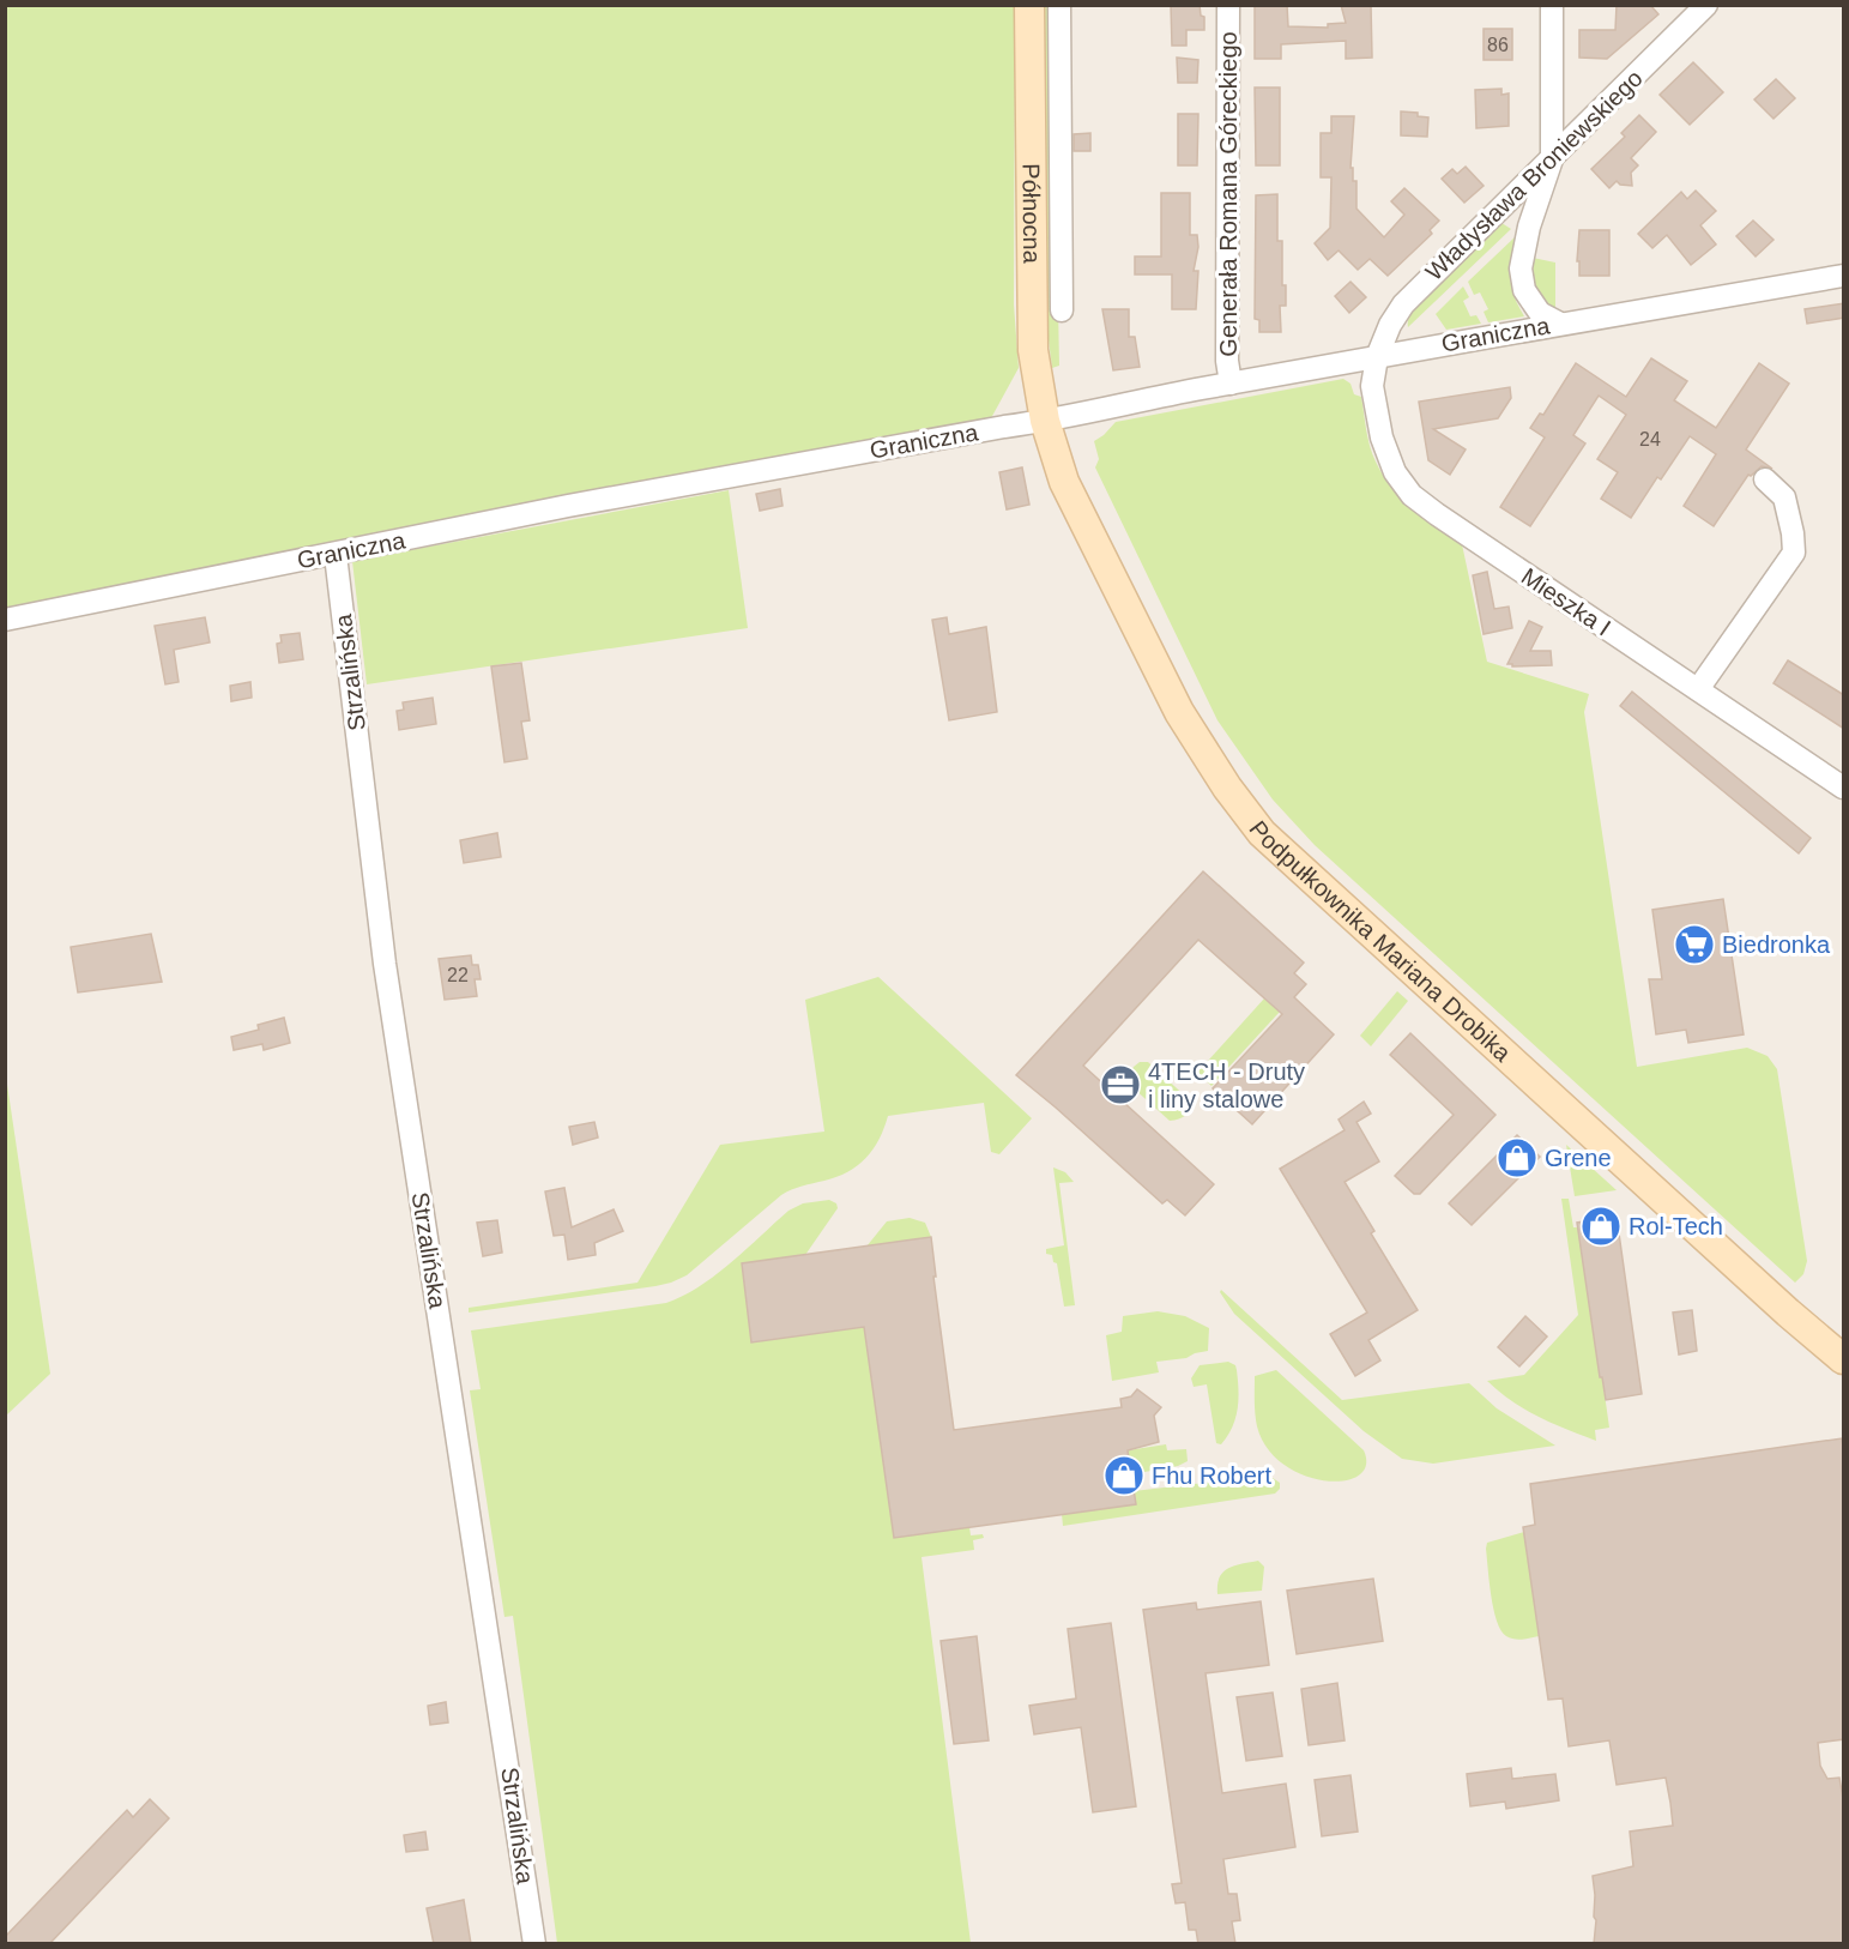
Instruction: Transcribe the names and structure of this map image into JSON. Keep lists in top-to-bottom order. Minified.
{"streets":{"main road":["Północna","Podpułkownika Mariana Drobika"],"street":["Władysława Broniewskiego","Generała Romana Góreckiego","Graniczna","Mieszka I","Strzalińska"]},"crossings":[["Władysława Broniewskiego","Graniczna"],["Władysława Broniewskiego","Mieszka I"],["Generała Romana Góreckiego","Graniczna"],["Północna","Graniczna"],["Północna","Podpułkownika Mariana Drobika"],["Graniczna","Mieszka I"],["Graniczna","Strzalińska"],["Graniczna","Podpułkownika Mariana Drobika"]],"places":{"supermarket":["Biedronka"],"office":["4TECH - Druty i liny stalowe"],"shop":["Grene","Rol-Tech","Fhu Robert"]},"house_numbers":["86","24","22"]}
